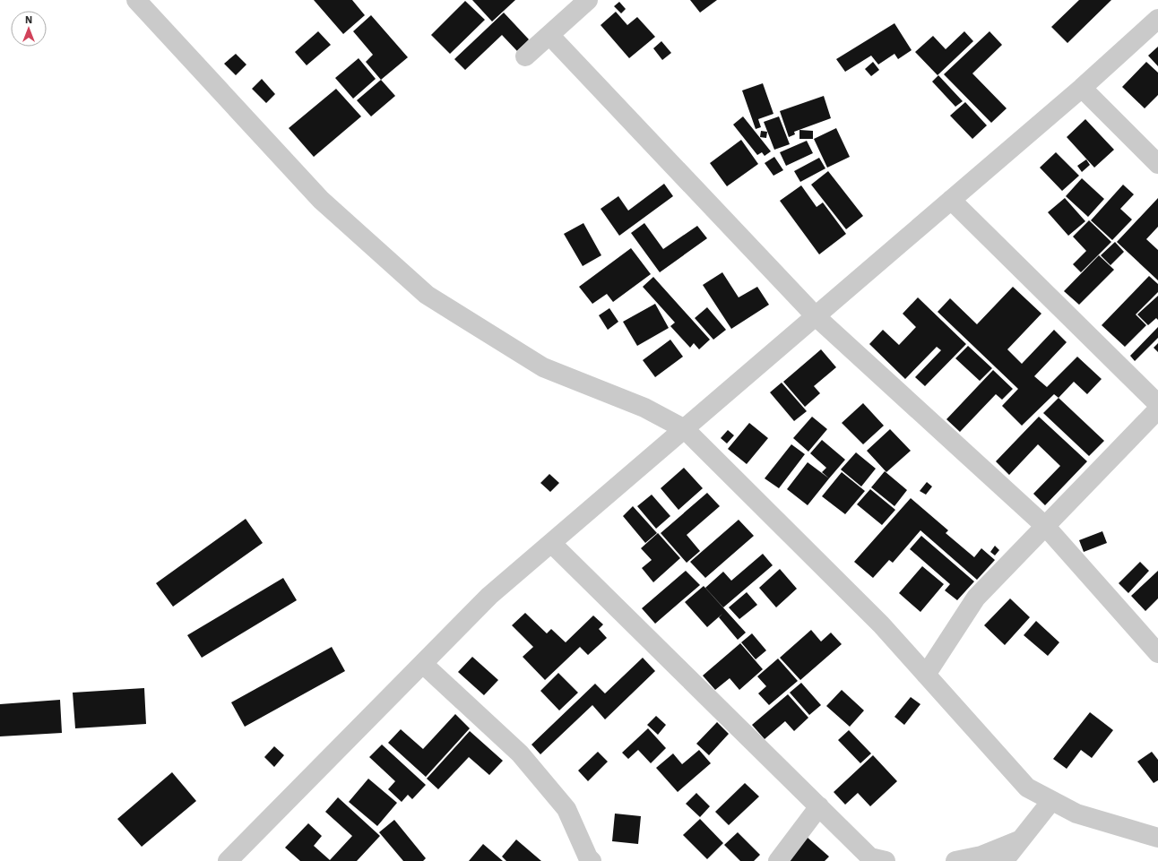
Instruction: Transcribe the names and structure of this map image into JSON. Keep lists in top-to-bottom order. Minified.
{"north":"top"}
